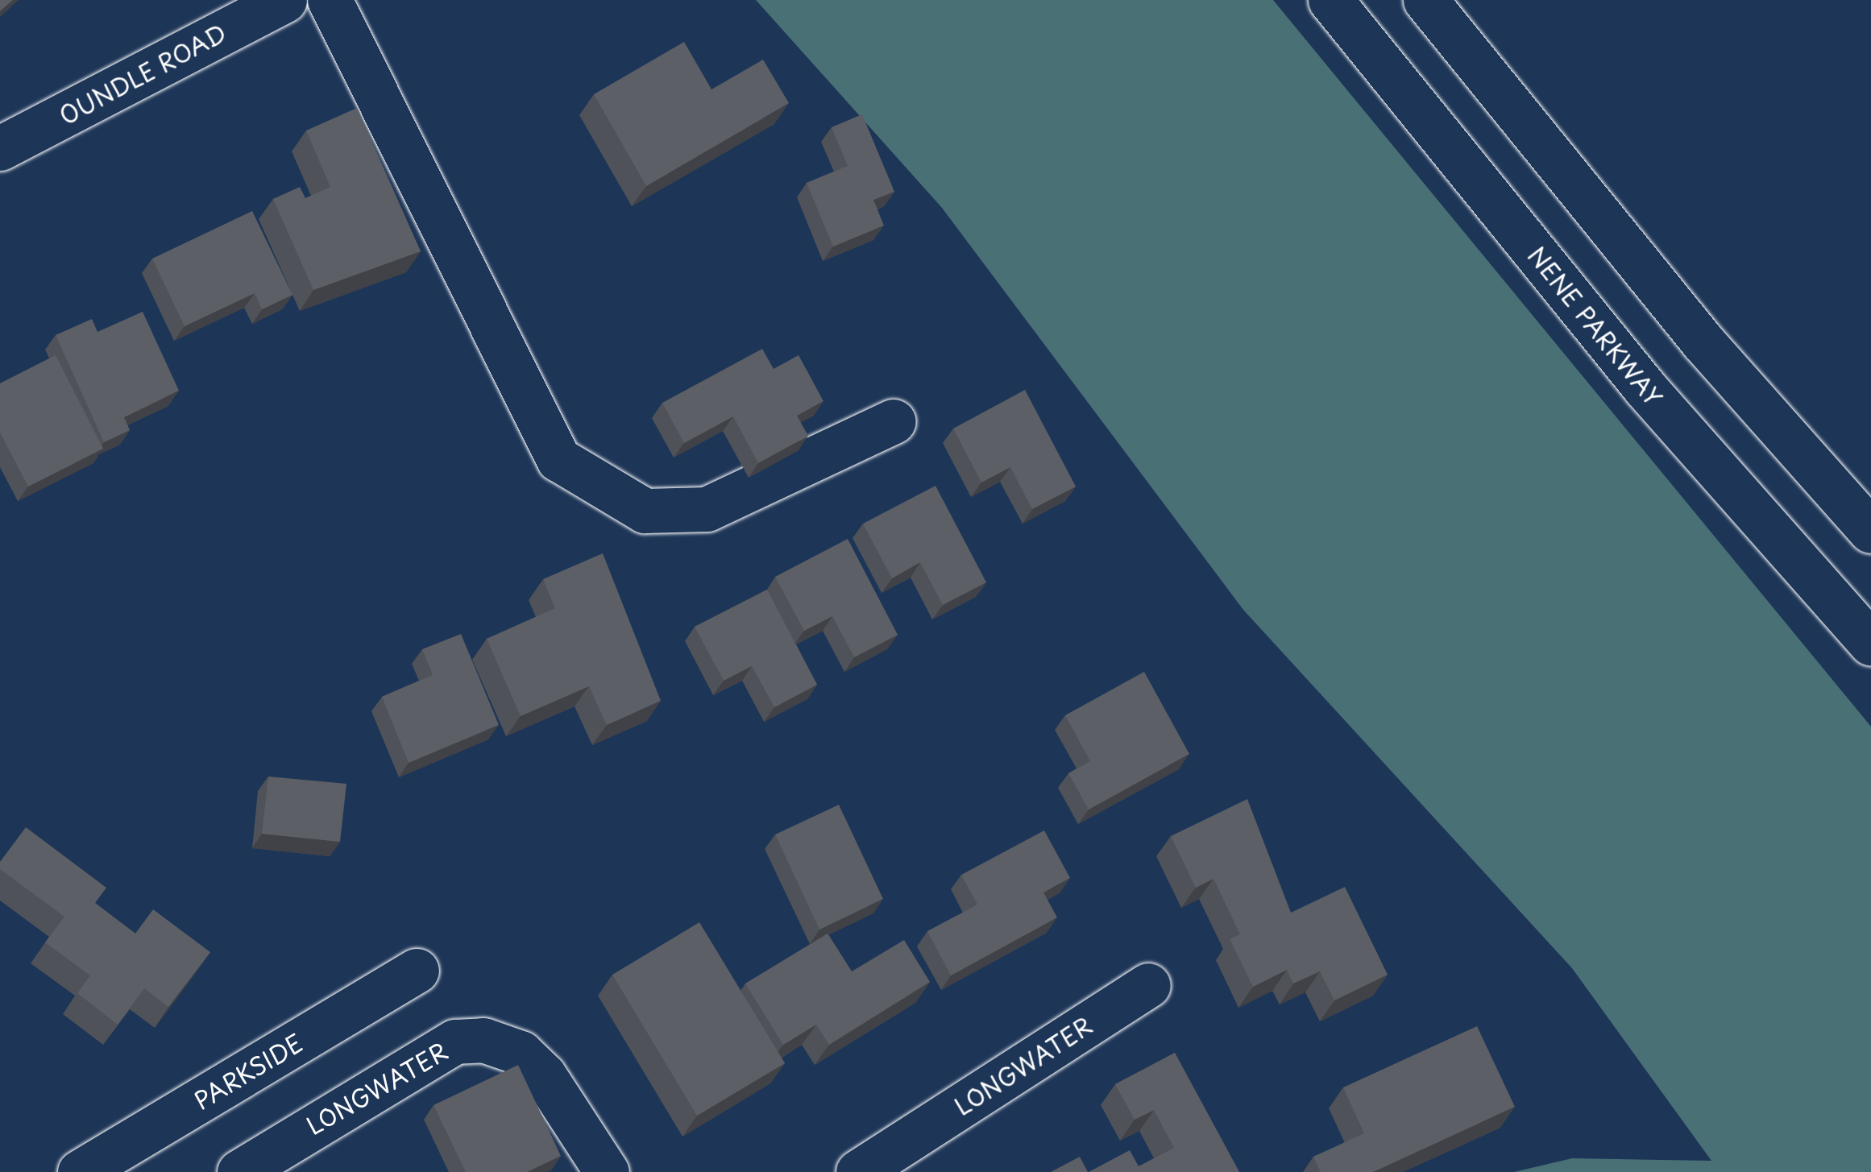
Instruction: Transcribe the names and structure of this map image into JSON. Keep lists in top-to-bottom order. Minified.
{"streets":{"main road":["OUNDLE ROAD","NENE PARKWAY","LONGWATER","PARKSIDE"]}}
